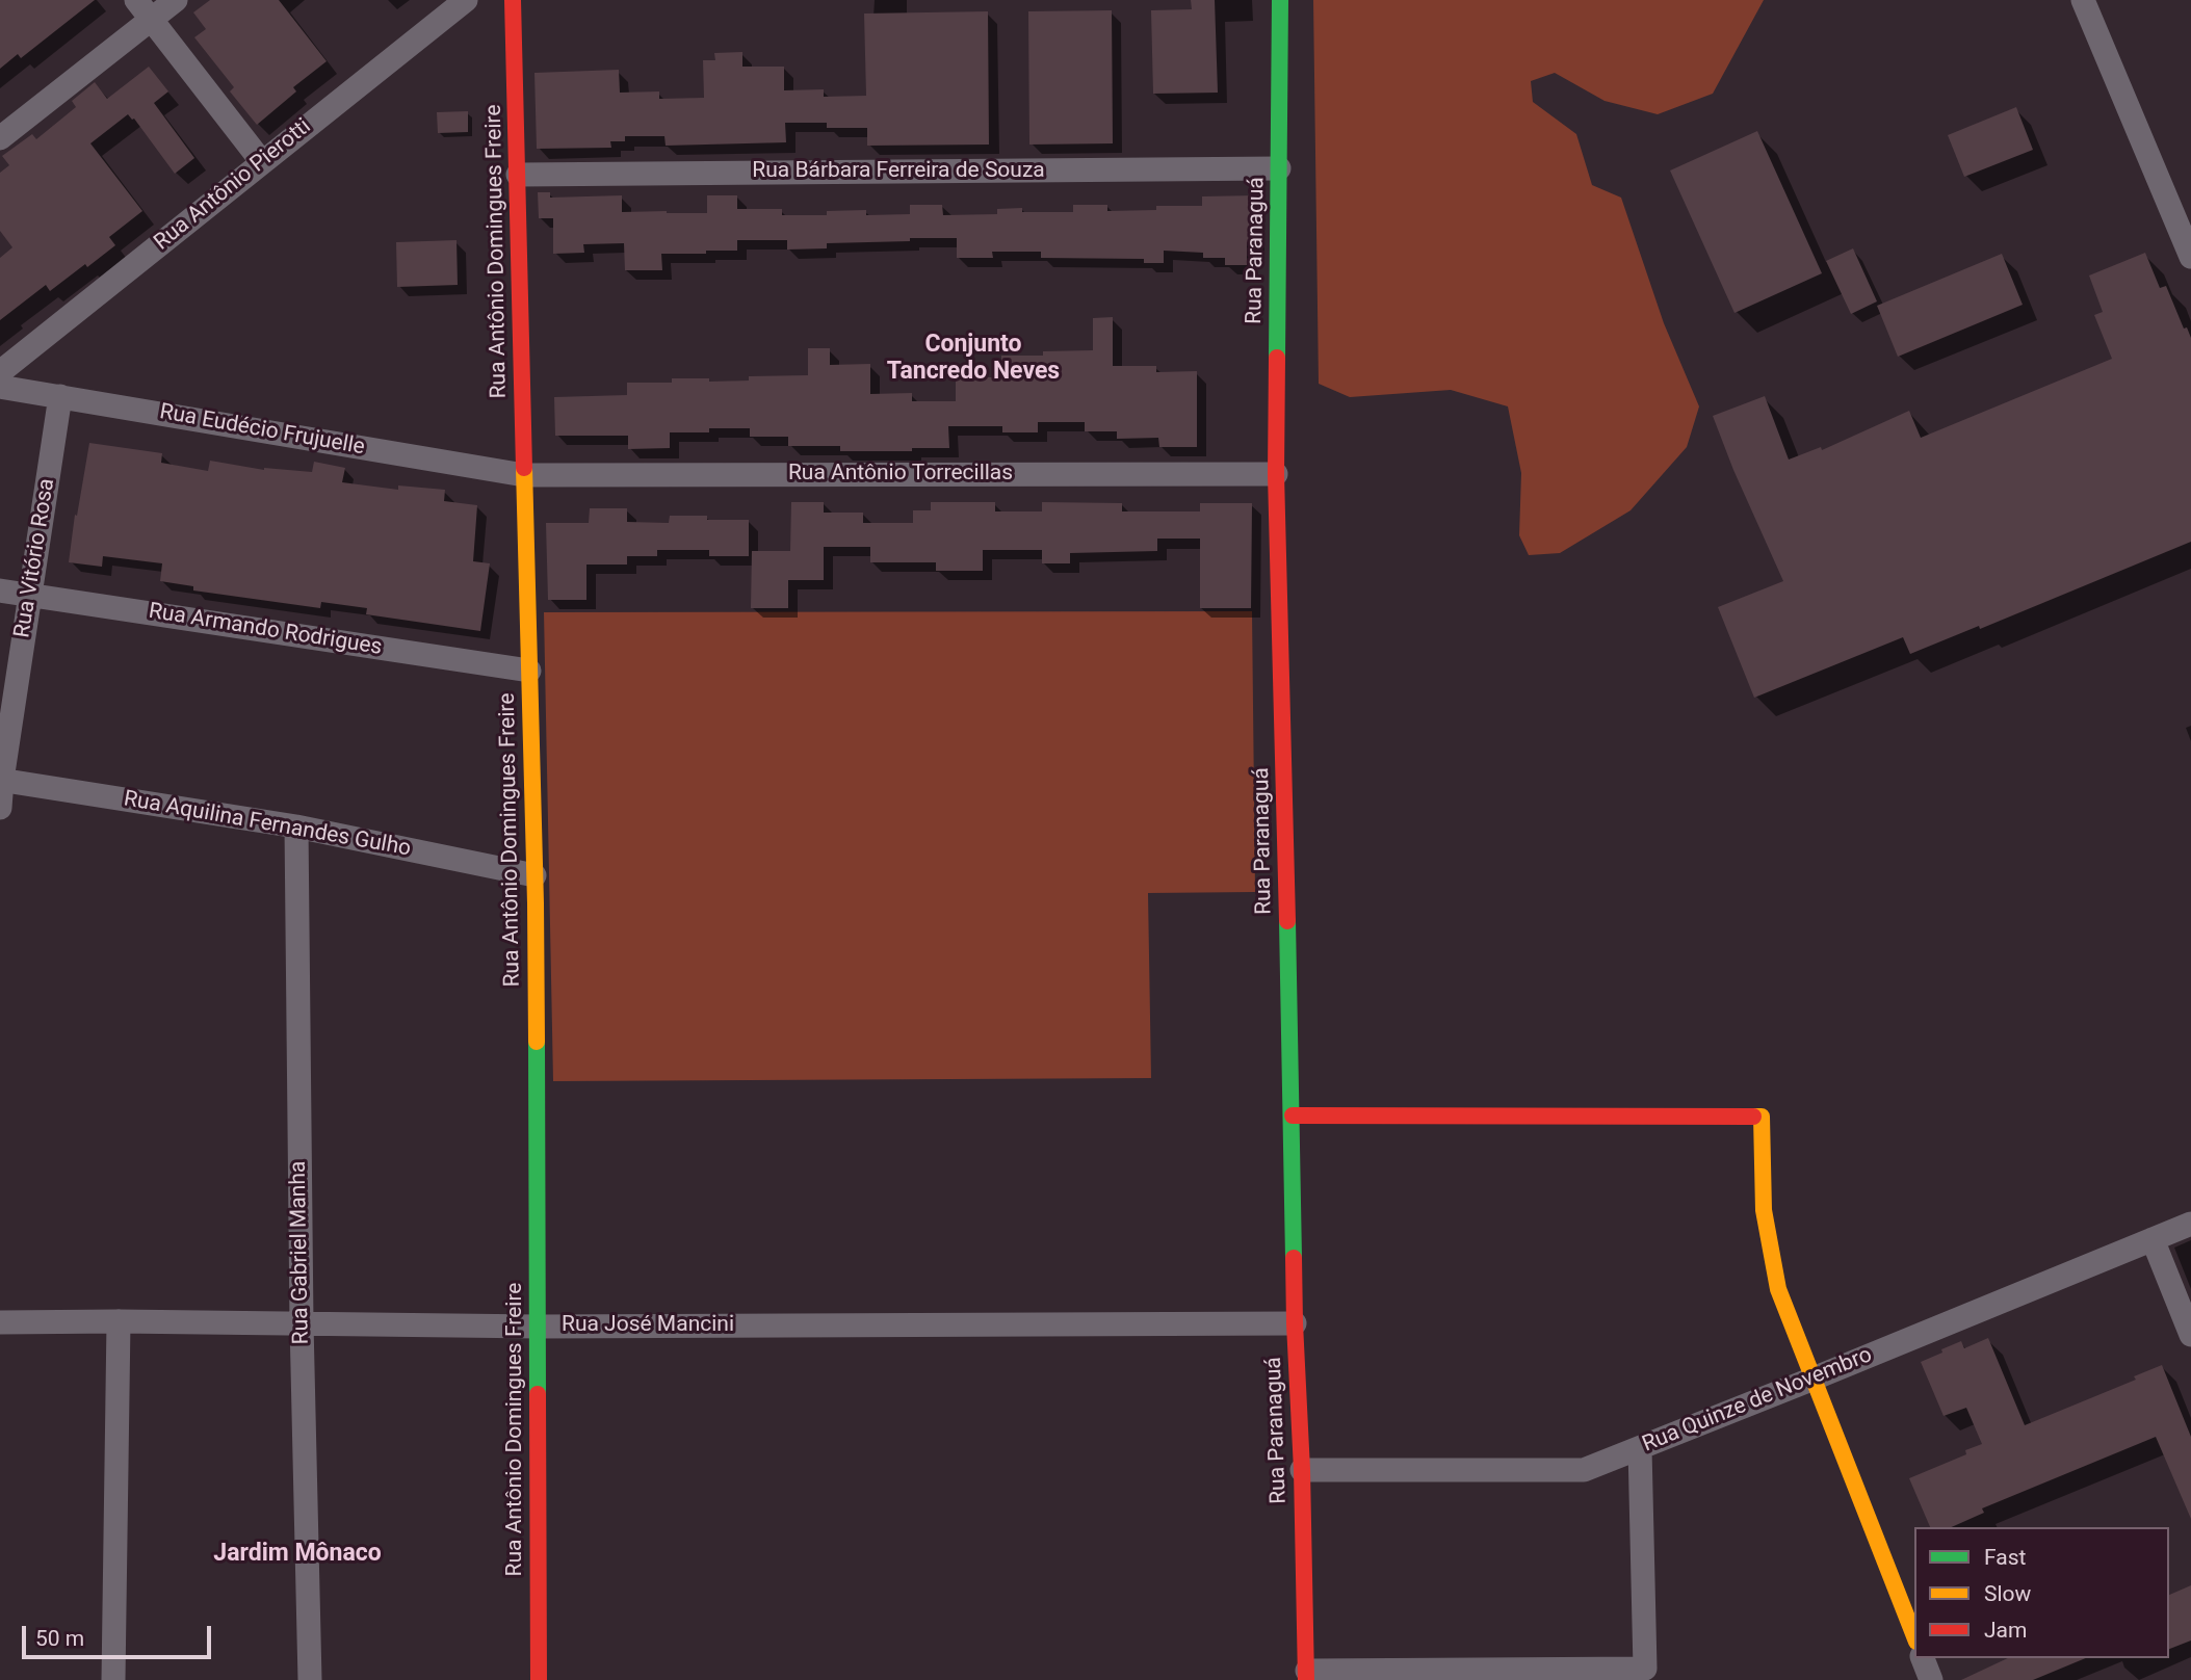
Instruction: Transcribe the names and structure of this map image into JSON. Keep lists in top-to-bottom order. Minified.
{"streets":{"street":["Rua Bárbara Ferreira de Souza","Rua Antônio Pierotti","Rua Paranaguá","Rua Antônio Domingues Freire","Rua Eudécio Frujuelle","Rua Antônio Torrecillas","Rua Vitório Rosa","Rua Armando Rodrigues","Rua Aquilina Fernandes Gulho","Rua Gabriel Manha","Rua José Mancini","Rua Quinze de Novembro"]},"crossings":[["Rua Bárbara Ferreira de Souza","Rua Paranaguá"],["Rua Bárbara Ferreira de Souza","Rua Antônio Domingues Freire"],["Rua Paranaguá","Rua Antônio Torrecillas"],["Rua Paranaguá","Rua José Mancini"],["Rua Paranaguá","Rua Quinze de Novembro"],["Rua Antônio Domingues Freire","Rua Eudécio Frujuelle"],["Rua Antônio Domingues Freire","Rua Antônio Torrecillas"],["Rua Antônio Domingues Freire","Rua Armando Rodrigues"],["Rua Antônio Domingues Freire","Rua Aquilina Fernandes Gulho"],["Rua Antônio Domingues Freire","Rua José Mancini"],["Rua Eudécio Frujuelle","Rua Antônio Torrecillas"],["Rua Eudécio Frujuelle","Rua Vitório Rosa"],["Rua Vitório Rosa","Rua Armando Rodrigues"],["Rua Vitório Rosa","Rua Aquilina Fernandes Gulho"],["Rua Aquilina Fernandes Gulho","Rua Gabriel Manha"],["Rua Gabriel Manha","Rua José Mancini"]],"districts":["Conjunto Tancredo Neves","Jardim Mônaco"],"legend":["Fast","Slow","Jam"],"scale_bar":"50 m"}
